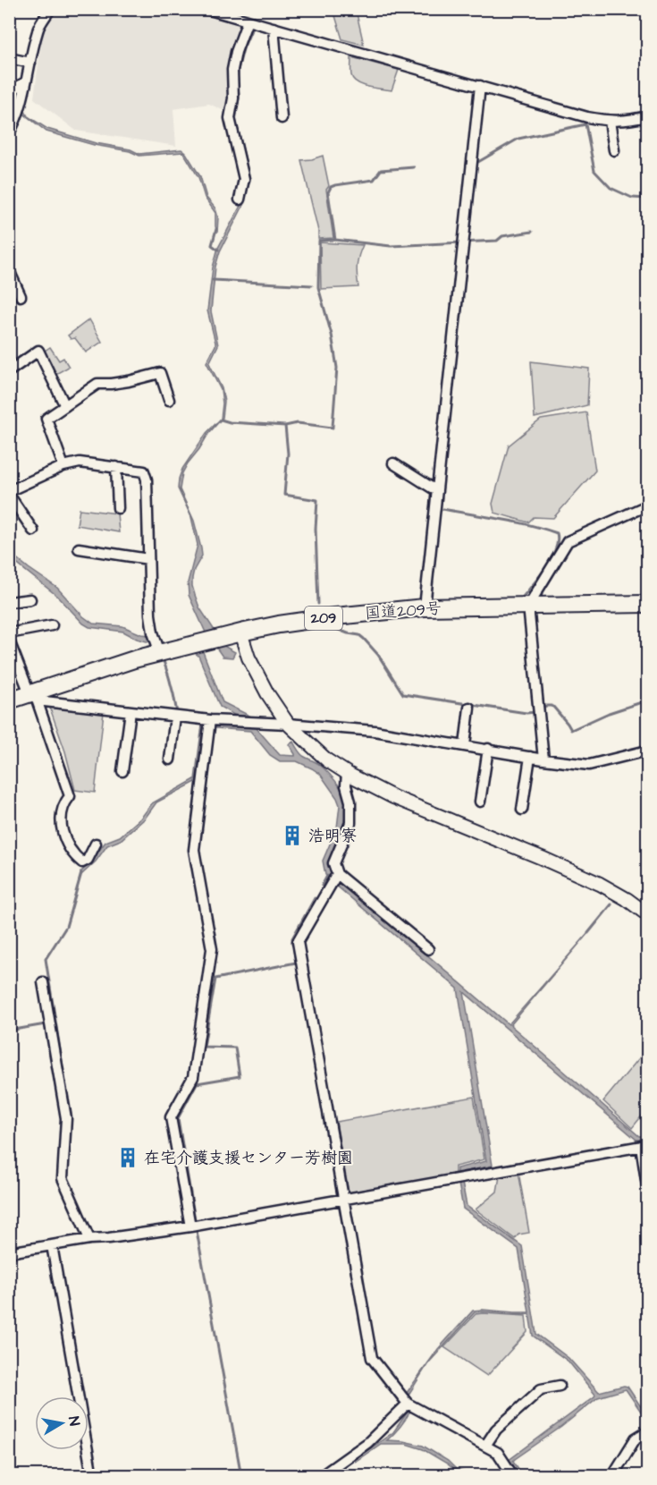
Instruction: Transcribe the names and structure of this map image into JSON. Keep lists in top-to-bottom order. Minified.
{"streets":{"highway":["国道209号","209"]},"places":{"building":["浩明寮","在宅介護支援センター芳樹園"]},"north":"right"}
